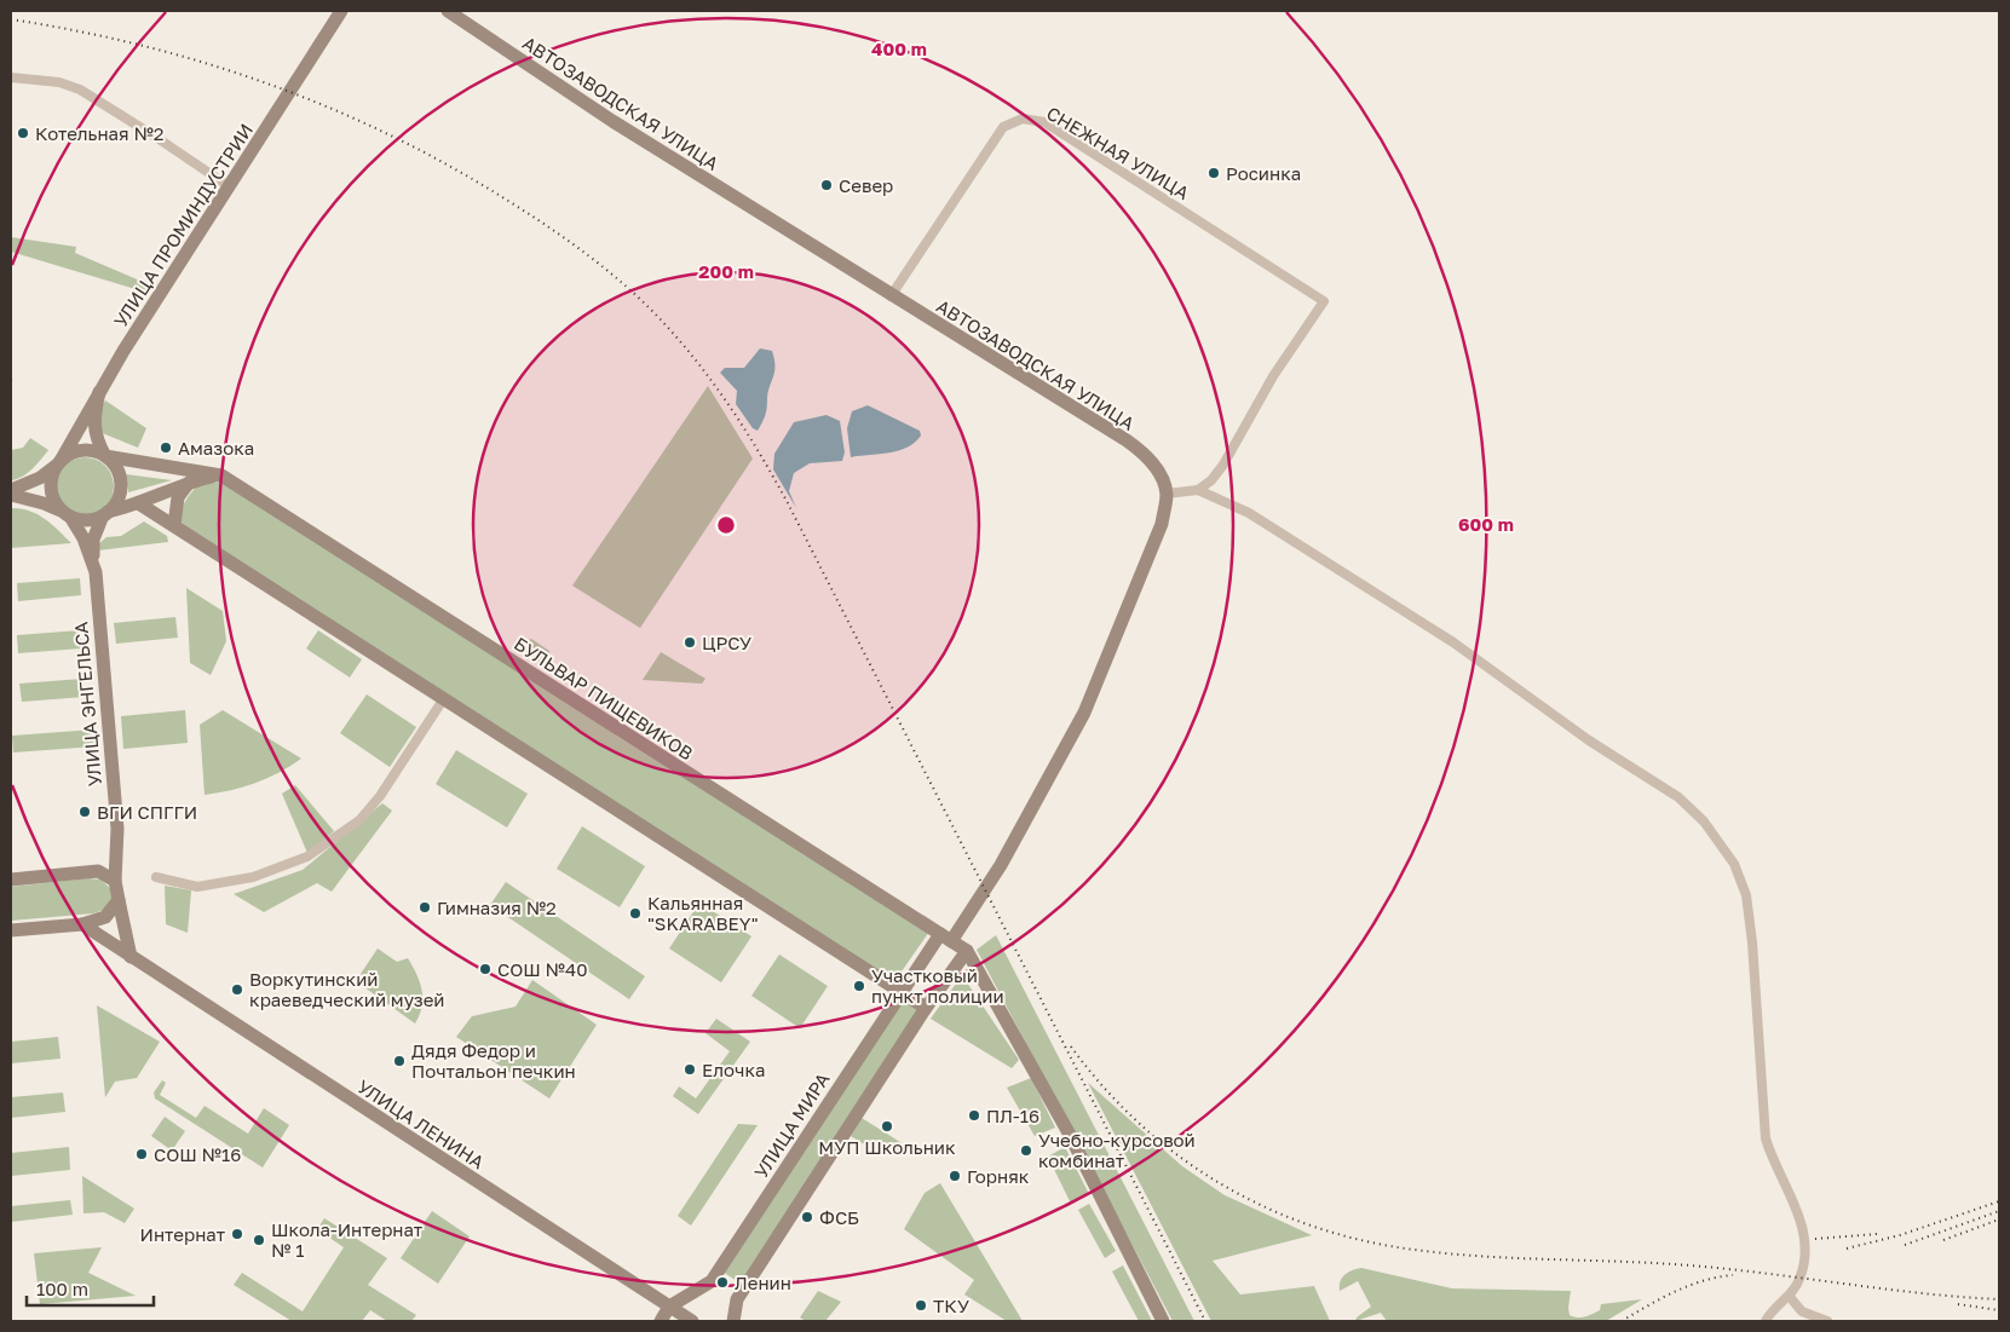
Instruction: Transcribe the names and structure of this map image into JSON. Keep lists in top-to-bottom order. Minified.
{"streets":{"main road":["АВТОЗАВОДСКАЯ УЛИЦА","УЛИЦА ПРОМИНДУСТРИИ","БУЛЬВАР ПИЩЕВИКОВ","УЛИЦА ЭНГЕЛЬСА","УЛИЦА ЛЕНИНА","УЛИЦА МИРА"],"street":["СНЕЖНАЯ УЛИЦА"]},"crossings":[["АВТОЗАВОДСКАЯ УЛИЦА","СНЕЖНАЯ УЛИЦА"],["УЛИЦА ПРОМИНДУСТРИИ","БУЛЬВАР ПИЩЕВИКОВ"],["УЛИЦА ПРОМИНДУСТРИИ","УЛИЦА ЭНГЕЛЬСА"],["БУЛЬВАР ПИЩЕВИКОВ","УЛИЦА ЭНГЕЛЬСА"],["БУЛЬВАР ПИЩЕВИКОВ","УЛИЦА МИРА"],["УЛИЦА ЛЕНИНА","УЛИЦА МИРА"]],"places":["Котельная №2","Росинка","Север","Амазока","ЦРСУ","ВГИ СПГГИ","Гимназия №2","Кальянная \"SKARABEY\"","СОШ №40","Участковый пункт полиции","Воркутинский краеведческий музей","Дядя Федор и Почтальон печкин","Елочка","ПЛ-16","МУП Школьник","Учебно-курсовой комбинат","СОШ №16","Горняк","ФСБ","Интернат","Школа-Интернат № 1","Ленин","ТКУ"],"scale_bar":"100 m","rings":["400 m","200 m","600 m"]}
